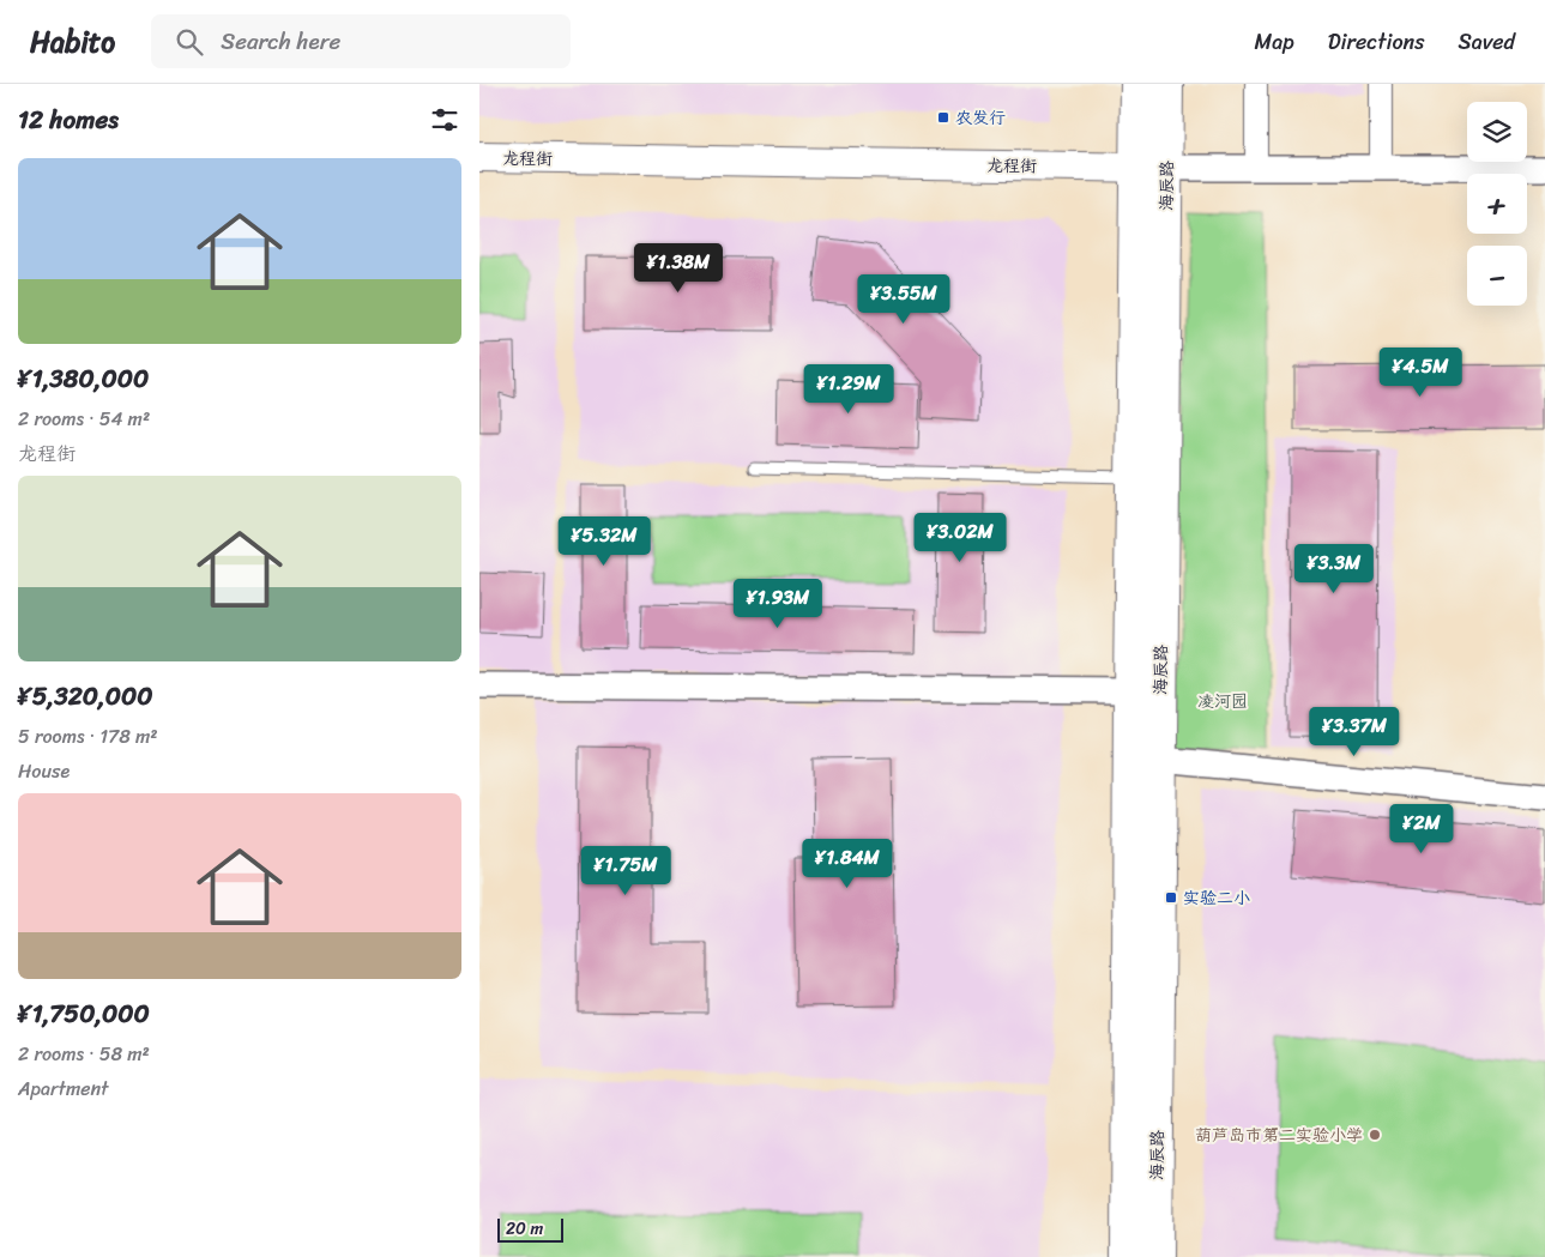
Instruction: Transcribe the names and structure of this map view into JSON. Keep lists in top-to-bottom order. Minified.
{"streets":{"main road":["龙程街","海辰路"]},"crossings":[["龙程街","海辰路"]],"parks":["凌河园"],"places":{"transit":["农发行","实验二小"],"other":["葫芦岛市第二实验小学"]},"scale_bar":"20 m","page":{"header":"Habito","search":"Search here","nav":["Map","Directions","Saved"],"heading":"12 homes","map_buttons":["+","−"],"list":[{"name":"¥1,380,000","note":"2 rooms · 54 m² · 龙程街"},{"name":"¥5,320,000","note":"5 rooms · 178 m² · House"},{"name":"¥1,750,000","note":"2 rooms · 58 m² · Apartment"}],"price":["¥1.38M","¥3.55M","¥4.5M","¥1.29M","¥3.02M","¥5.32M","¥3.3M","¥1.93M","¥3.37M","¥2M","¥1.84M","¥1.75M"],"scale":"20 m"}}
